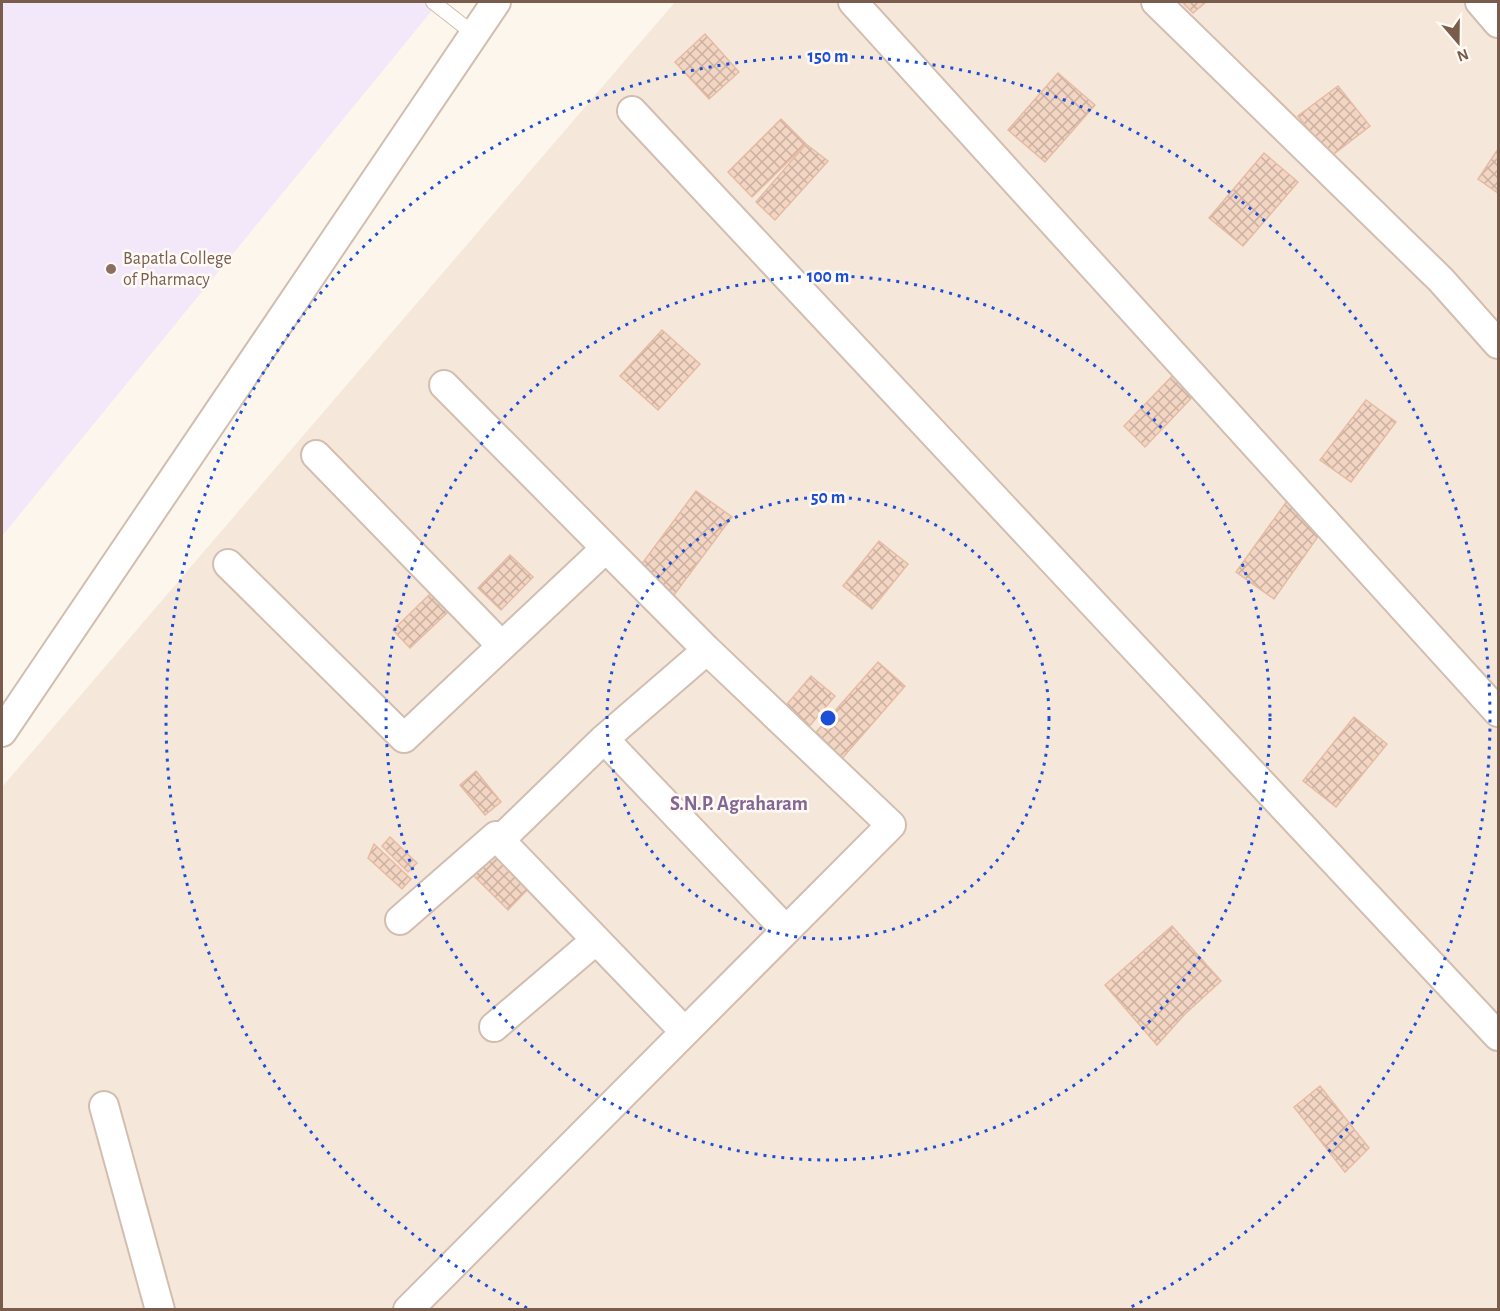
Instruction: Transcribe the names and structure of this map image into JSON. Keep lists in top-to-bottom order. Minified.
{"districts":["S.N.P. Agraharam"],"places":["Bapatla College of Pharmacy"],"north":"bottom","rings":["150 m","100 m","50 m"]}
